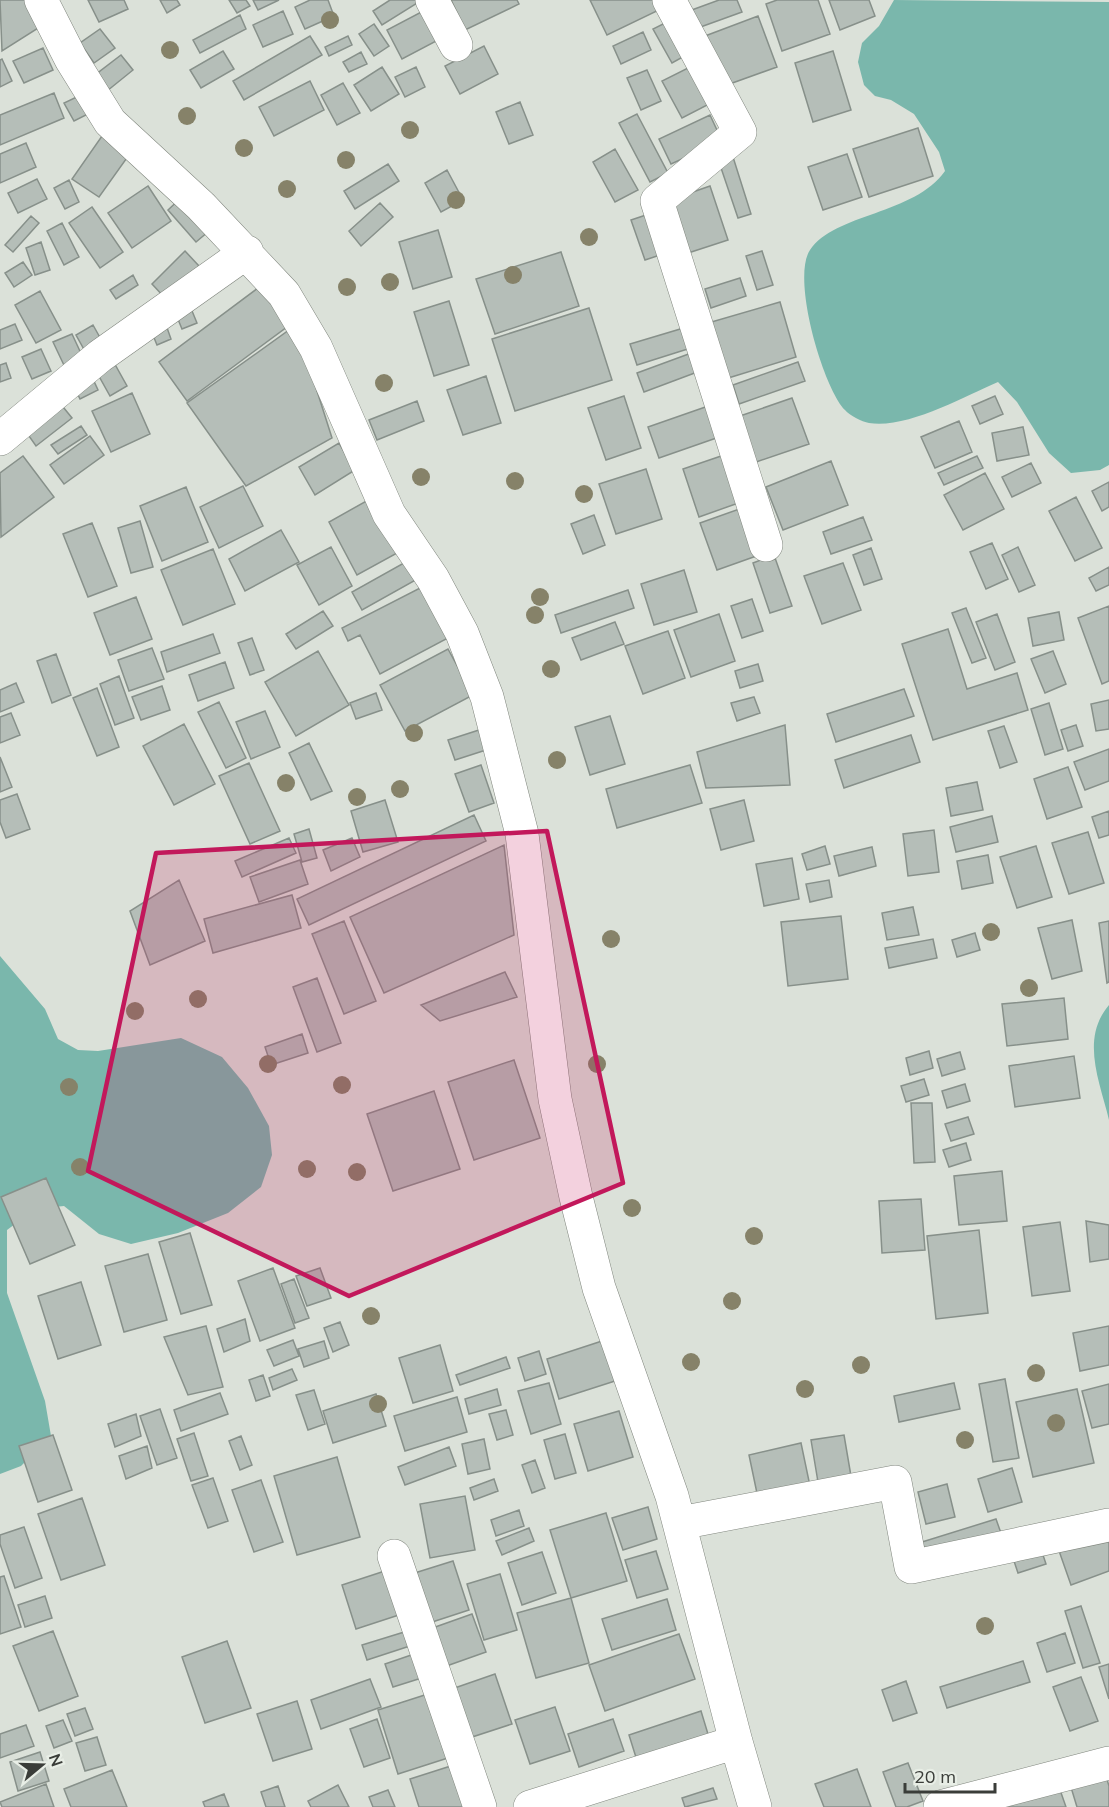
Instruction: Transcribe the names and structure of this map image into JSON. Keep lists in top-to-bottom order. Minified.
{"scale_bar":"20 m","north":"right"}
